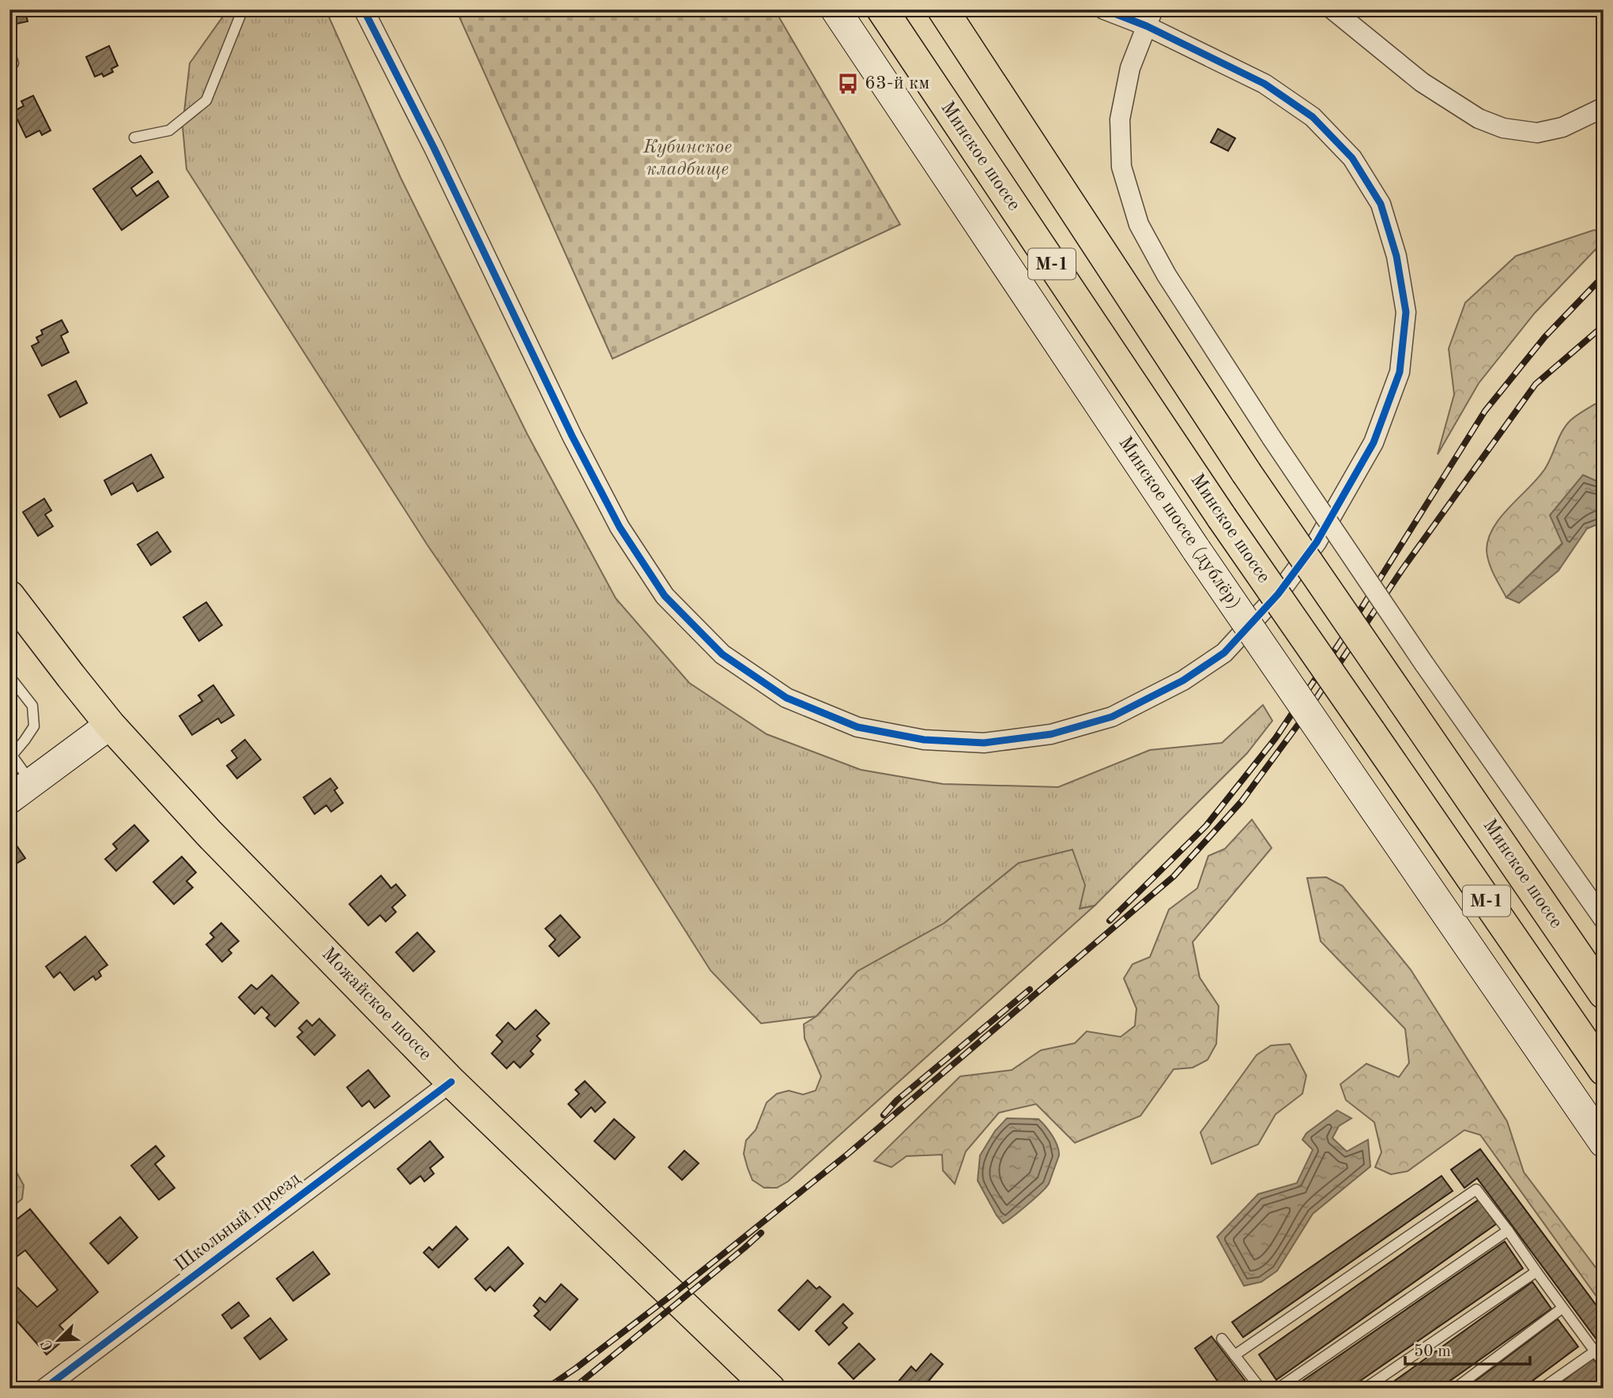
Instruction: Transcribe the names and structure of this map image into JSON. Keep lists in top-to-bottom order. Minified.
{"streets":{"main road":["Минское шоссе","М-1","Минское шоссе (дублёр)","Можайское шоссе"],"street":["Школьный проезд"]},"crossings":[["Можайское шоссе","Школьный проезд"]],"parks":["Кубинское кладбище"],"places":{"bus stop":["63-й км"]},"scale_bar":"50 m","north":"bottom left"}
